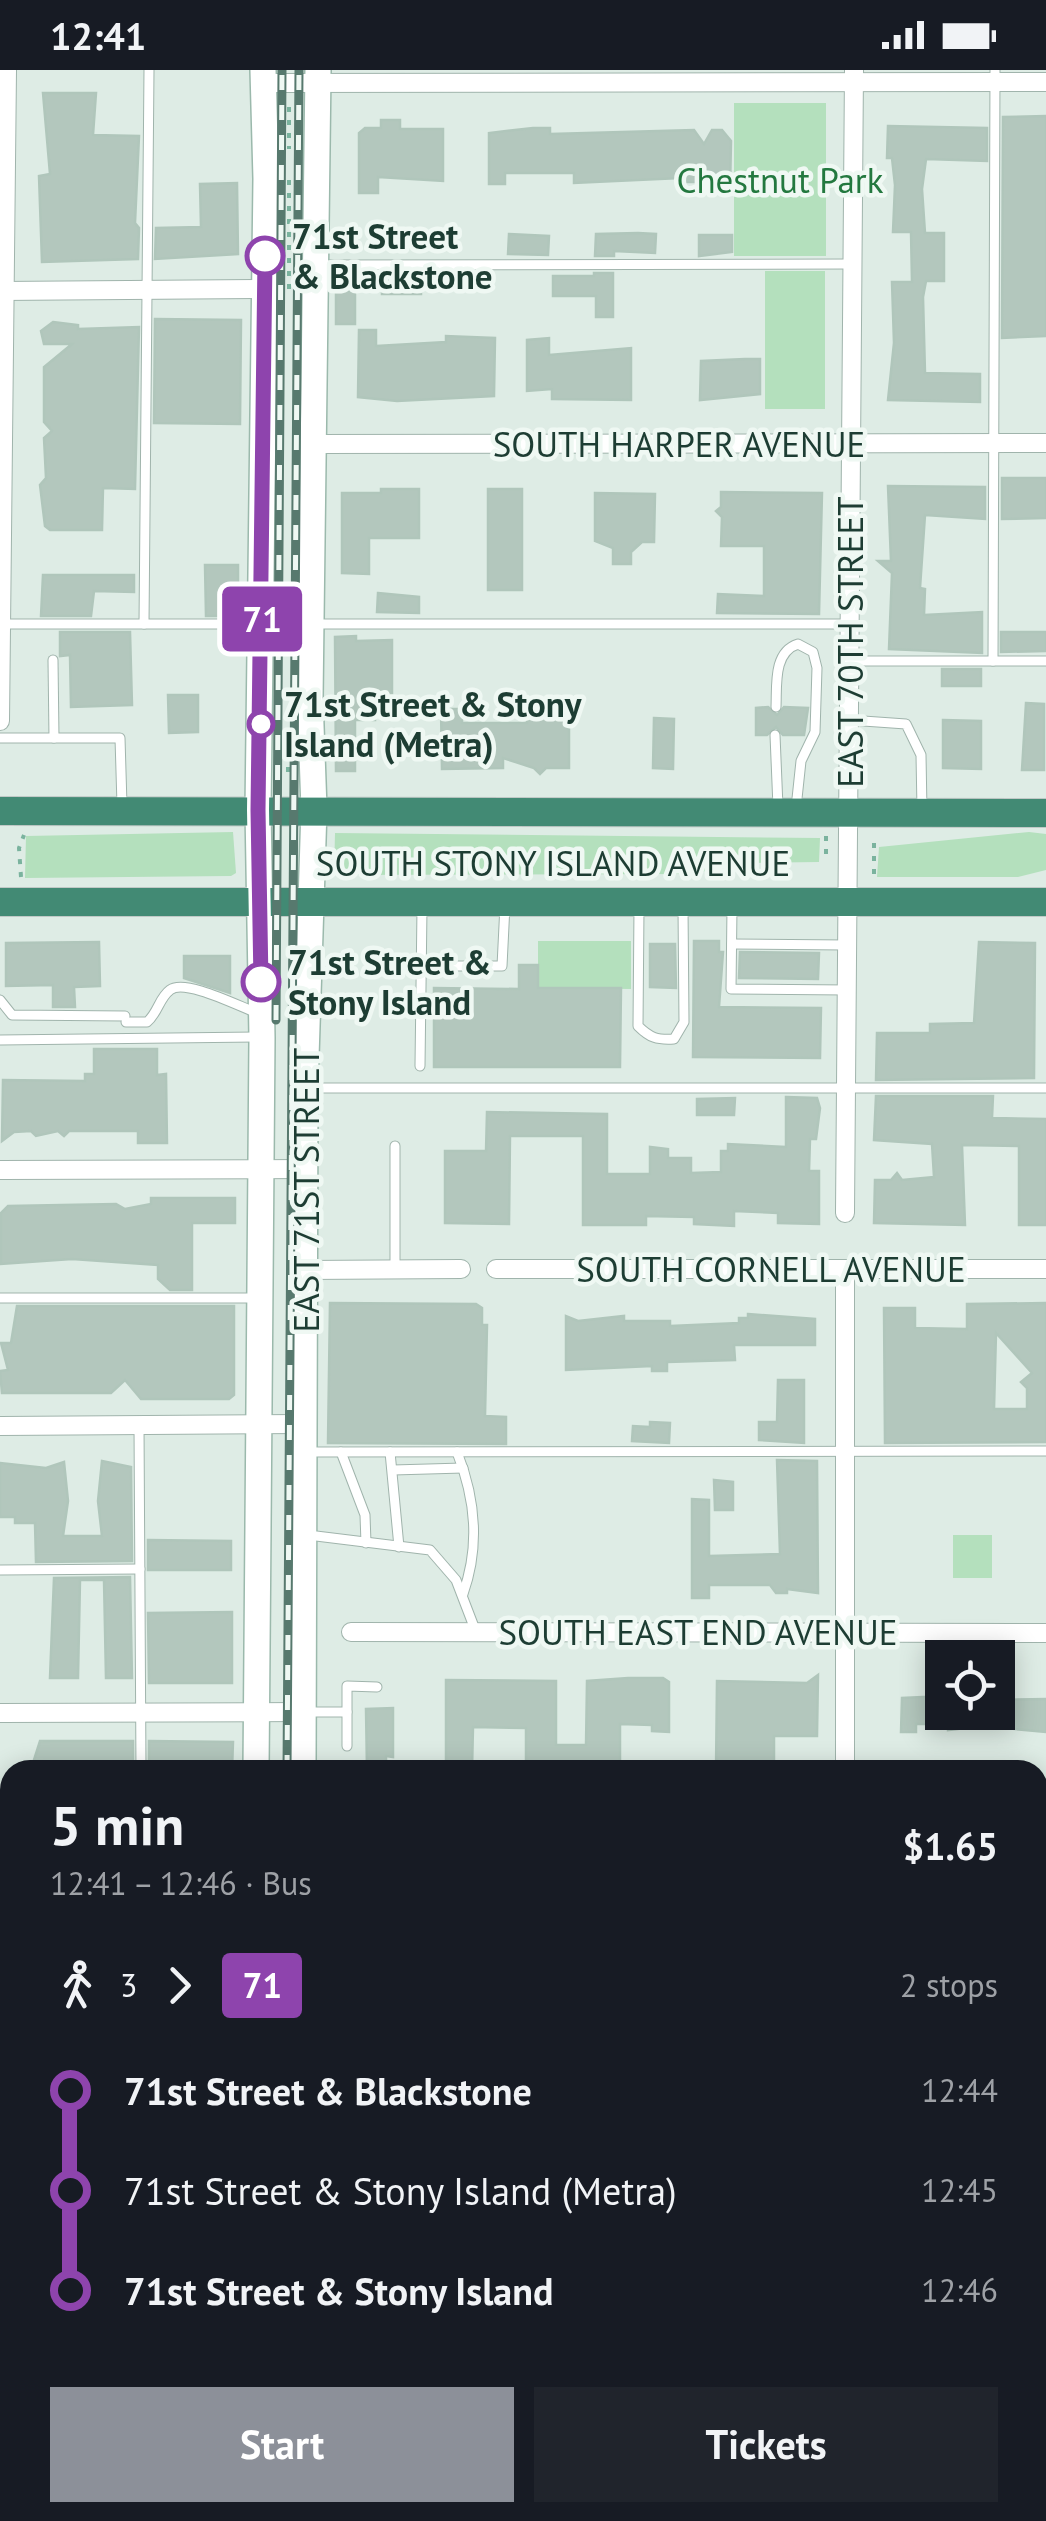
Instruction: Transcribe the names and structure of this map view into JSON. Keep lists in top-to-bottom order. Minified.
{"streets":{"highway":["SOUTH STONY ISLAND AVENUE"],"main road":["EAST 71ST STREET"],"street":["SOUTH HARPER AVENUE","EAST 70TH STREET","SOUTH CORNELL AVENUE","SOUTH EAST END AVENUE"]},"crossings":[["SOUTH HARPER AVENUE","EAST 70TH STREET"],["SOUTH HARPER AVENUE","EAST 71ST STREET"],["EAST 70TH STREET","SOUTH STONY ISLAND AVENUE"],["SOUTH STONY ISLAND AVENUE","EAST 71ST STREET"]],"parks":["Chestnut Park"],"places":["71st Street & Blackstone","71st Street & Stony Island (Metra)","71st Street & Stony Island"],"lines":["bus line 71"],"page":{"status":"12:41","on_map":"71","heading":["5 min","12:41 – 12:46 · Bus","$1.65"],"legs":["3","71","2 stops"],"list":[{"name":"71st Street & Blackstone","value":"12:44"},{"name":"71st Street & Stony Island (Metra)","value":"12:45"},{"name":"71st Street & Stony Island","value":"12:46"}],"buttons":["Start","Tickets"]}}
